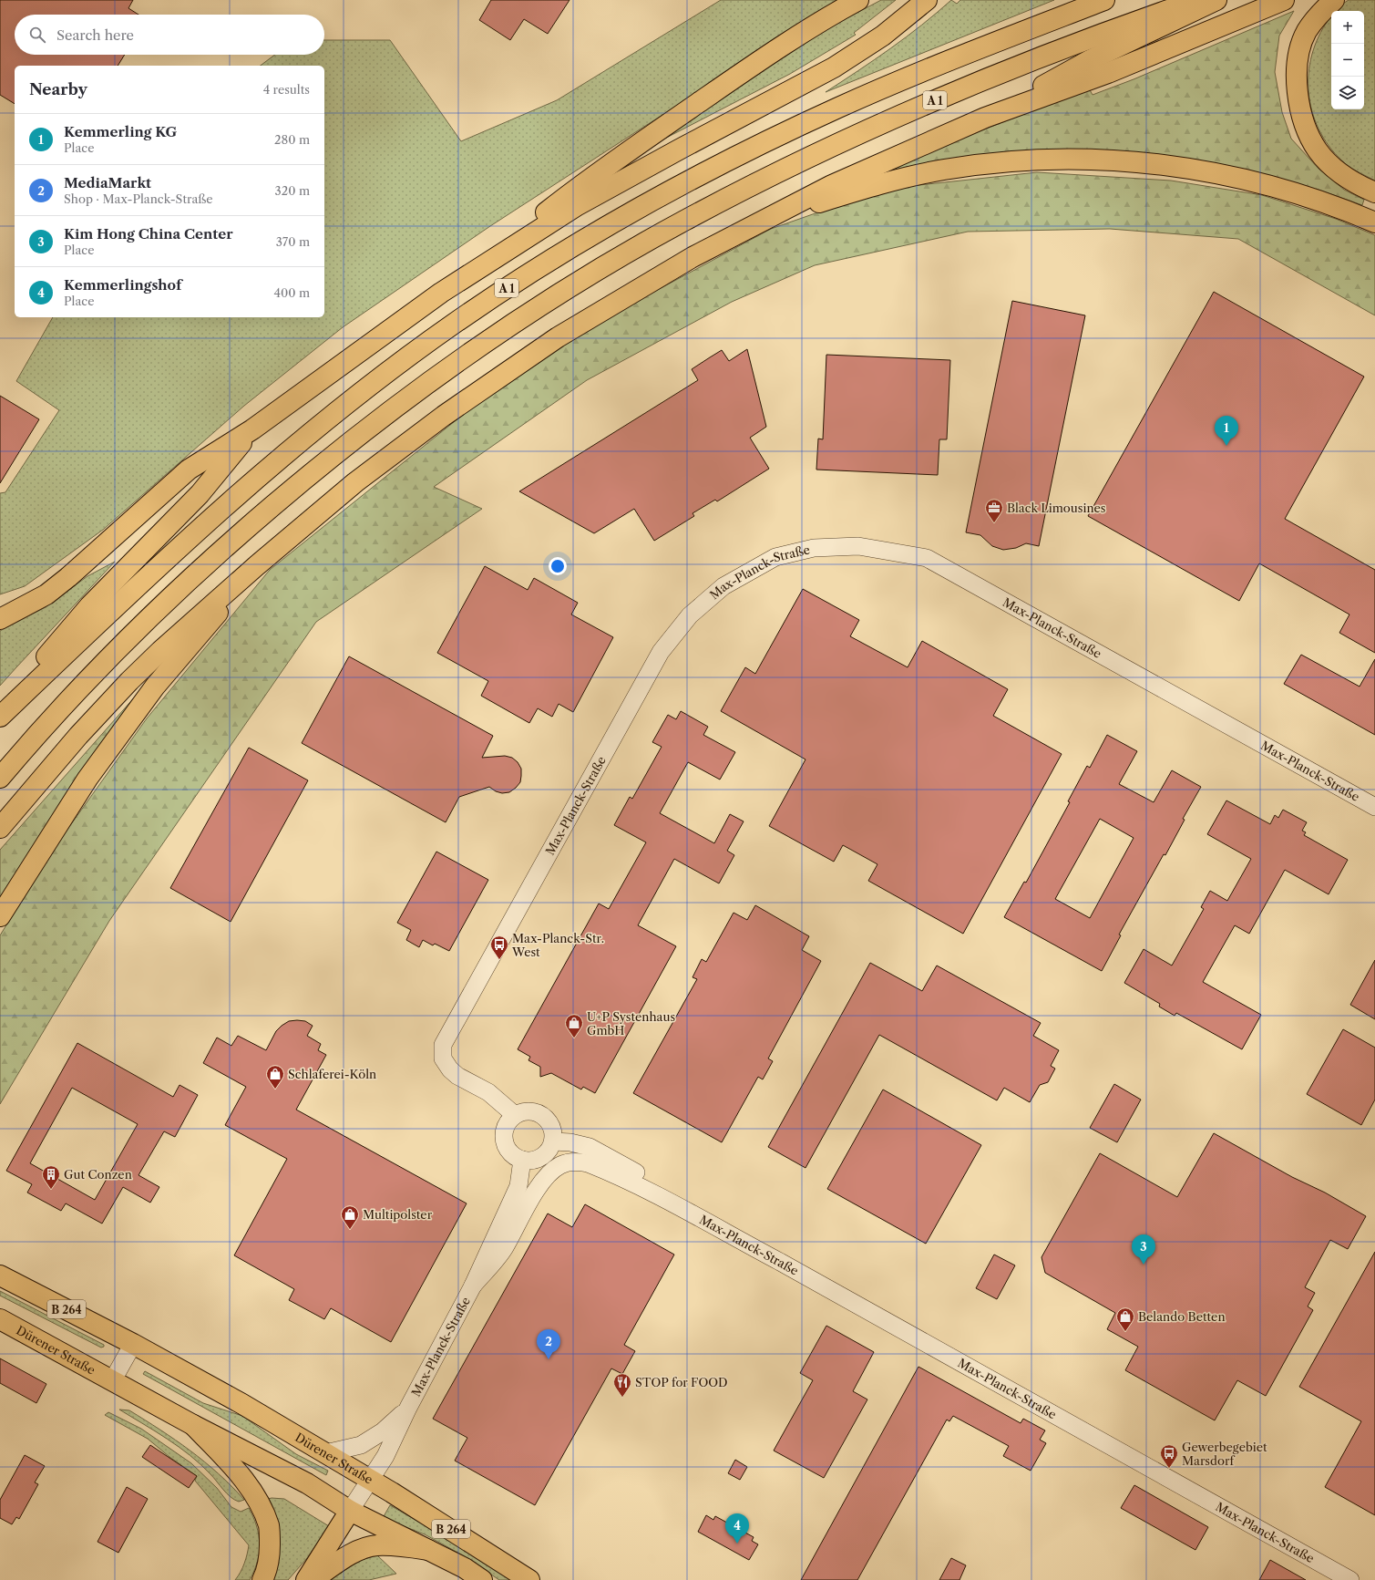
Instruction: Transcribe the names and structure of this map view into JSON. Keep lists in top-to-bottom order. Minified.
{"streets":{"main road":["A 1","B 264","Dürener Straße"],"street":["Max-Planck-Straße"]},"crossings":[["Max-Planck-Straße","Dürener Straße"]],"places":{"office":["Black Limousines"],"bus stop":["Max-Planck-Str. West","Gewerbegebiet Marsdorf"],"shop":["U+P Systenhaus GmbH","Schlaferei-Köln","Multipolster","Belando Betten"],"building":["Gut Conzen"],"restaurant":["STOP for FOOD"]},"page":{"map_buttons":["+","−"],"search":"Search here","heading":["Nearby","4 results"],"list":[{"mark":"1","name":"Kemmerling KG","note":"Place","value":"280 m"},{"mark":"2","name":"MediaMarkt","note":"Shop · Max-Planck-Straße","value":"320 m"},{"mark":"3","name":"Kim Hong China Center","note":"Place","value":"370 m"},{"mark":"4","name":"Kemmerlingshof","note":"Place","value":"400 m"}],"pins":["1","3","2","4"]}}
